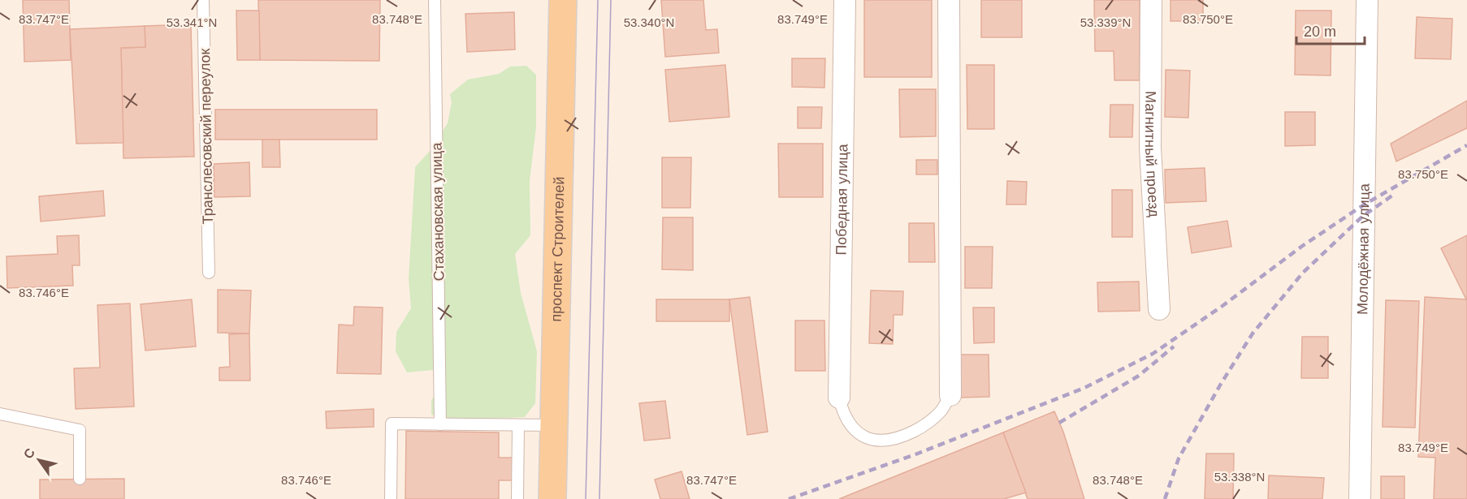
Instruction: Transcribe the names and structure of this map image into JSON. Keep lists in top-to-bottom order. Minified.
{"streets":{"main road":["проспект Строителей"],"street":["Магнитный проезд","Победная улица","Молодёжная улица"],"lane":["Транслесовский переулок","Стахановская улица"]},"scale_bar":"20 m","north":"top left","coordinates":["83.748°E","83.749°E","83.750°E","83.747°E","53.341°N","53.340°N","53.339°N","83.746°E","53.338°N"]}
